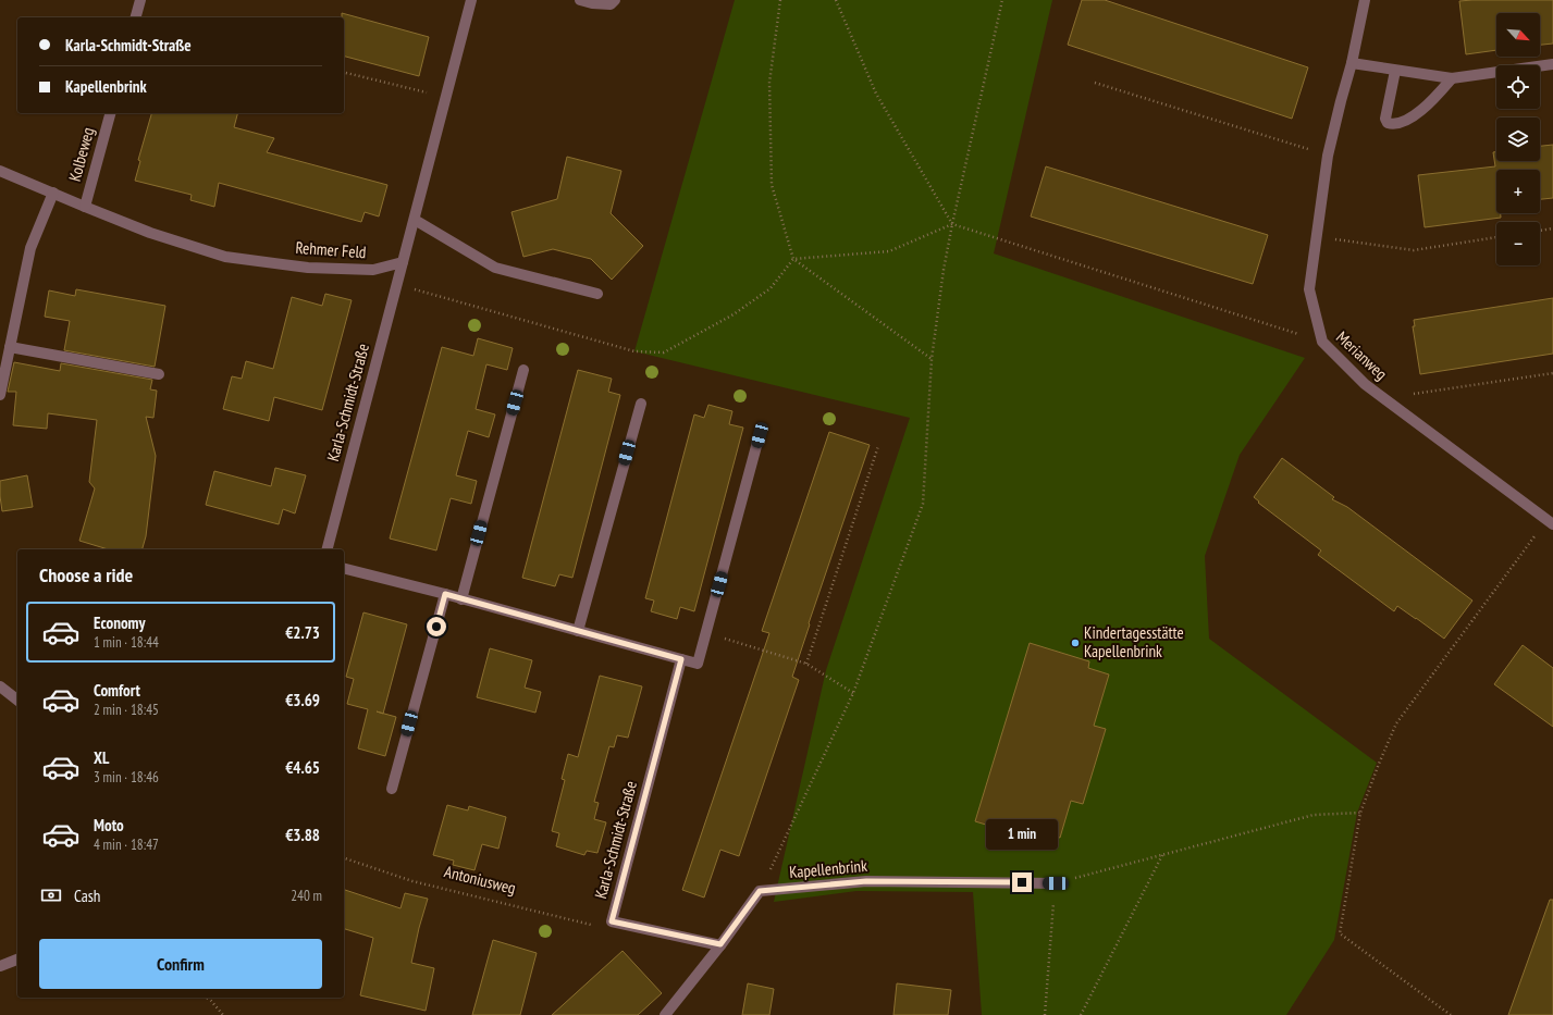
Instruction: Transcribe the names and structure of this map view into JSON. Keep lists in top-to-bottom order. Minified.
{"streets":{"street":["Kolbeweg","Rehmer Feld","Merianweg","Karla-Schmidt-Straße","Kapellenbrink"],"path":["Antoniusweg"]},"crossings":[["Kolbeweg","Rehmer Feld"],["Rehmer Feld","Karla-Schmidt-Straße"],["Karla-Schmidt-Straße","Antoniusweg"]],"places":["Kindertagesstätte Kapellenbrink"],"north":"bottom right","page":{"map_buttons":["+","−"],"banner":["Karla-Schmidt-Straße","Kapellenbrink"],"heading":"Choose a ride","list":[{"name":"Economy","note":"1 min · 18:44","value":"€2.73"},{"name":"Comfort","note":"2 min · 18:45","value":"€3.69"},{"name":"XL","note":"3 min · 18:46","value":"€4.65"},{"name":"Moto","note":"4 min · 18:47","value":"€3.88"}],"bubble":"1 min","pay":["Cash","240 m"],"buttons":"Confirm"}}
